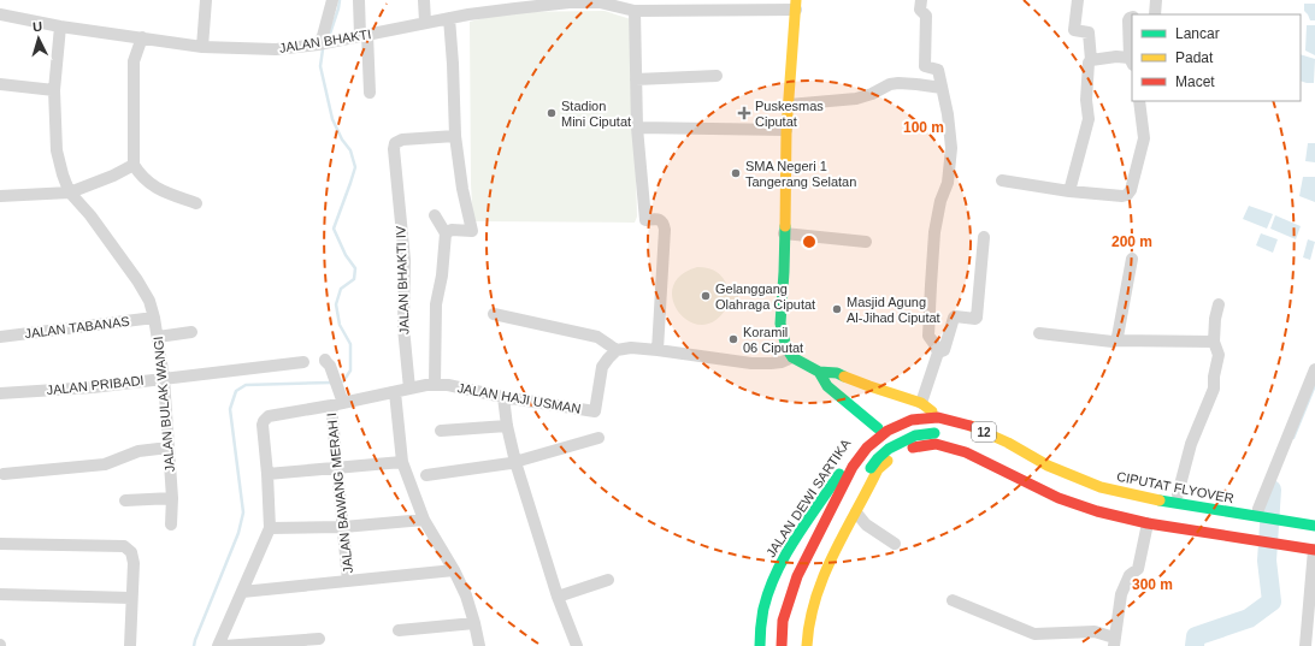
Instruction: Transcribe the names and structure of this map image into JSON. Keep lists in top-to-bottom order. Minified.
{"streets":{"main road":["12","CIPUTAT FLYOVER","JALAN DEWI SARTIKA"],"street":["JALAN BHAKTI","JALAN BHAKTI IV","JALAN TABANAS","JALAN PRIBADI","JALAN HAJI USMAN","JALAN BULAK WANGI","JALAN BAWANG MERAH I"]},"crossings":[["JALAN BHAKTI","JALAN BULAK WANGI"],["JALAN BHAKTI IV","JALAN HAJI USMAN"],["JALAN TABANAS","JALAN BULAK WANGI"],["JALAN PRIBADI","JALAN BULAK WANGI"],["JALAN HAJI USMAN","JALAN BAWANG MERAH I"]],"places":{"other":["Stadion Mini Ciputat","SMA Negeri 1 Tangerang Selatan","Gelanggang Olahraga Ciputat","Masjid Agung Al-Jihad Ciputat","Koramil 06 Ciputat"],"health":["Puskesmas Ciputat"]},"legend":["Lancar","Padat","Macet"],"north":"top","rings":["100 m","200 m","300 m"]}
